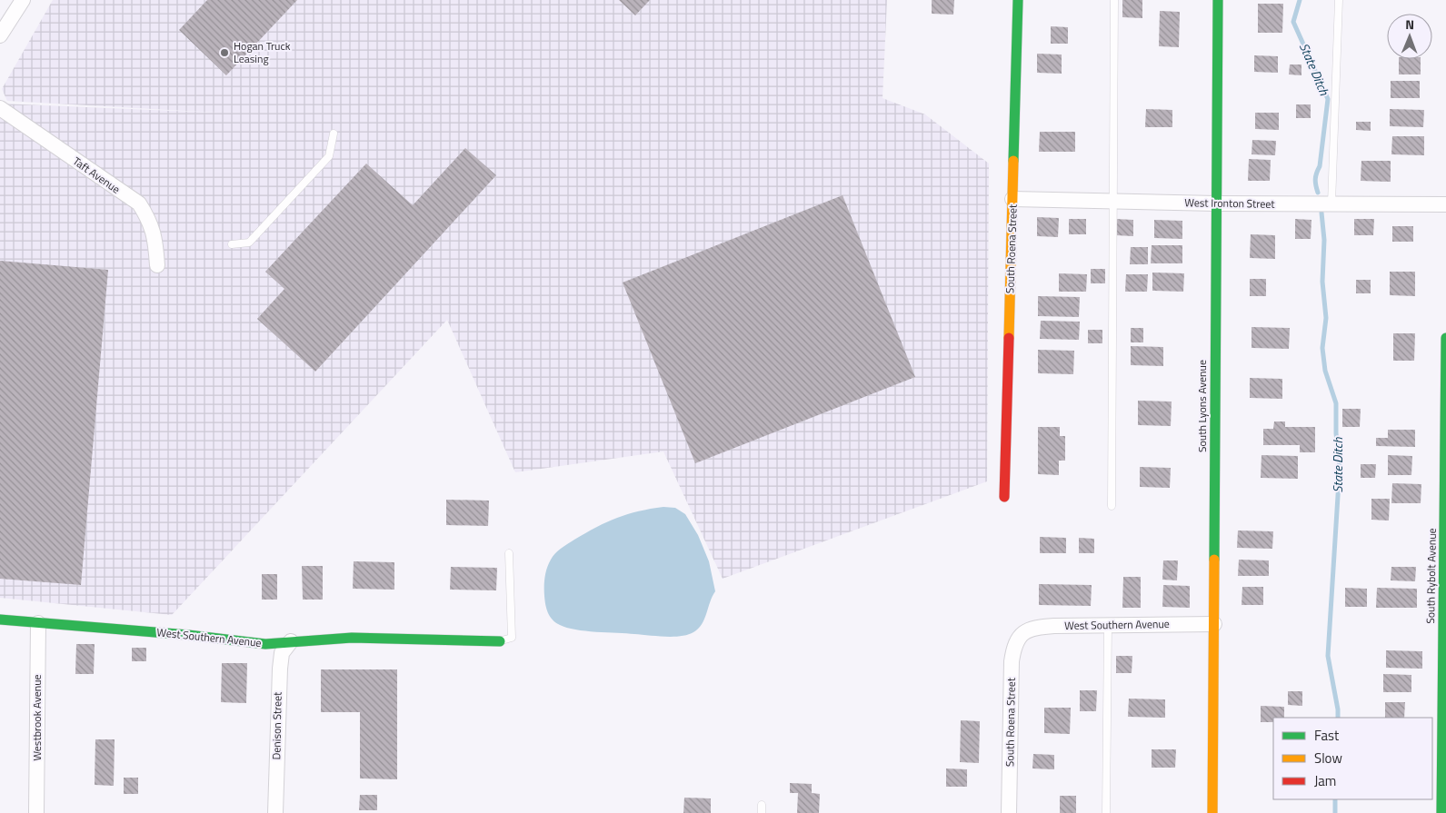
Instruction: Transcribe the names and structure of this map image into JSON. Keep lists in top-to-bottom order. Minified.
{"streets":{"street":["Taft Avenue","West Ironton Street","South Roena Street","South Lyons Avenue","South Rybolt Avenue","West Southern Avenue","Westbrook Avenue","Denison Street"]},"crossings":[["West Ironton Street","South Roena Street"],["West Ironton Street","South Lyons Avenue"],["South Roena Street","West Southern Avenue"],["South Lyons Avenue","West Southern Avenue"],["West Southern Avenue","Westbrook Avenue"],["West Southern Avenue","Denison Street"]],"water":["State Ditch"],"places":["Hogan Truck Leasing"],"legend":["Fast","Slow","Jam"],"north":"top"}
